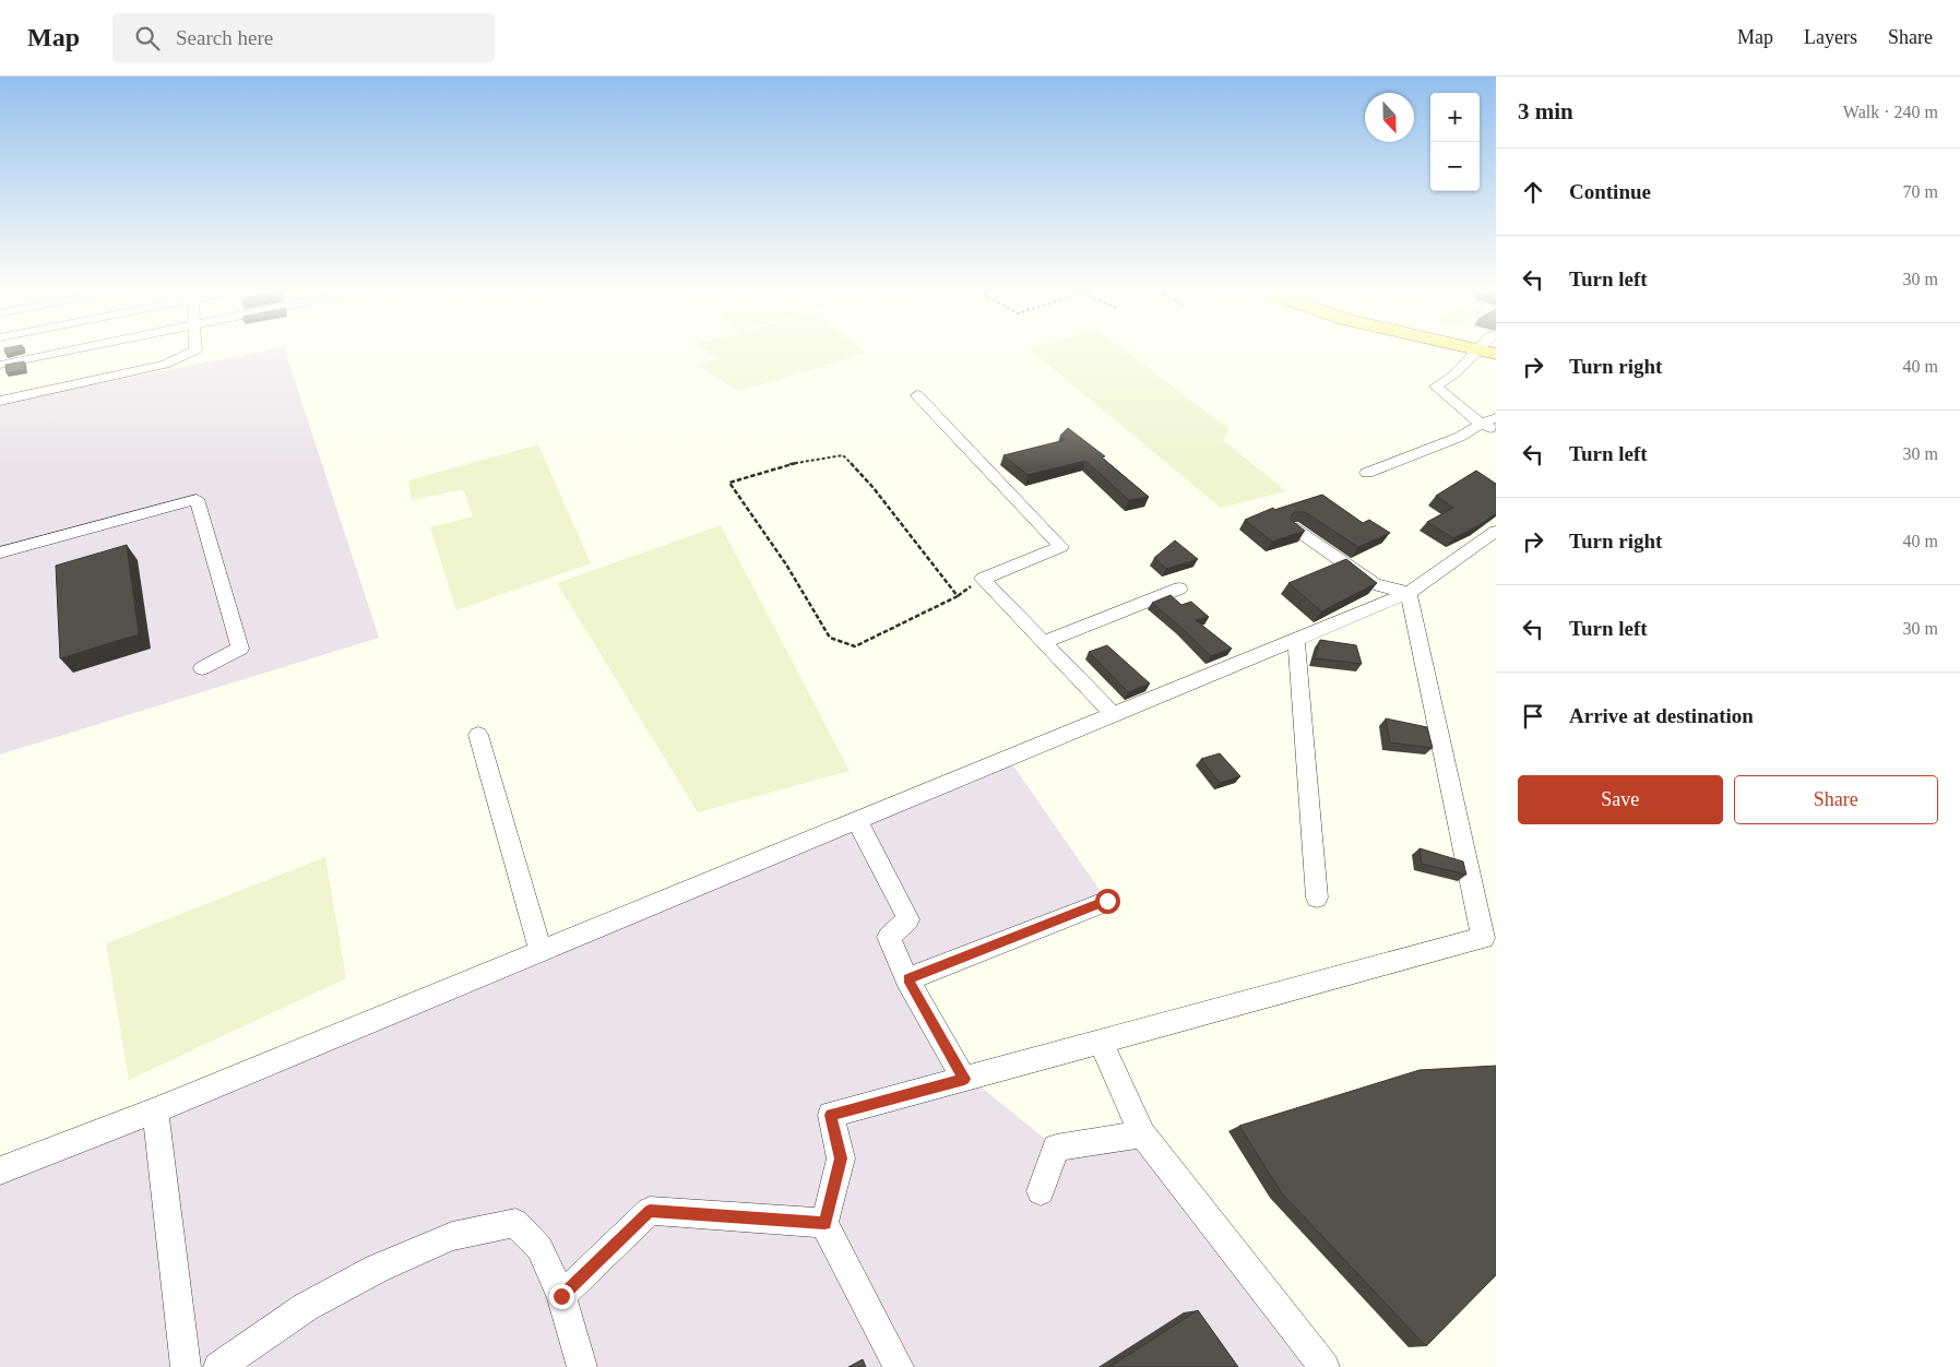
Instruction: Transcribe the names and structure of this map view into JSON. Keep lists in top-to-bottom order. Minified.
{"north":"bottom","page":{"header":"Map","search":"Search here","nav":["Map","Layers","Share"],"heading":["3 min","Walk · 240 m"],"map_buttons":["+","−"],"list":[["Continue","70 m"],["Turn left","30 m"],["Turn right","40 m"],["Turn left","30 m"],["Turn right","40 m"],["Turn left","30 m"],"Arrive at destination"],"buttons":["Save","Share"]}}
